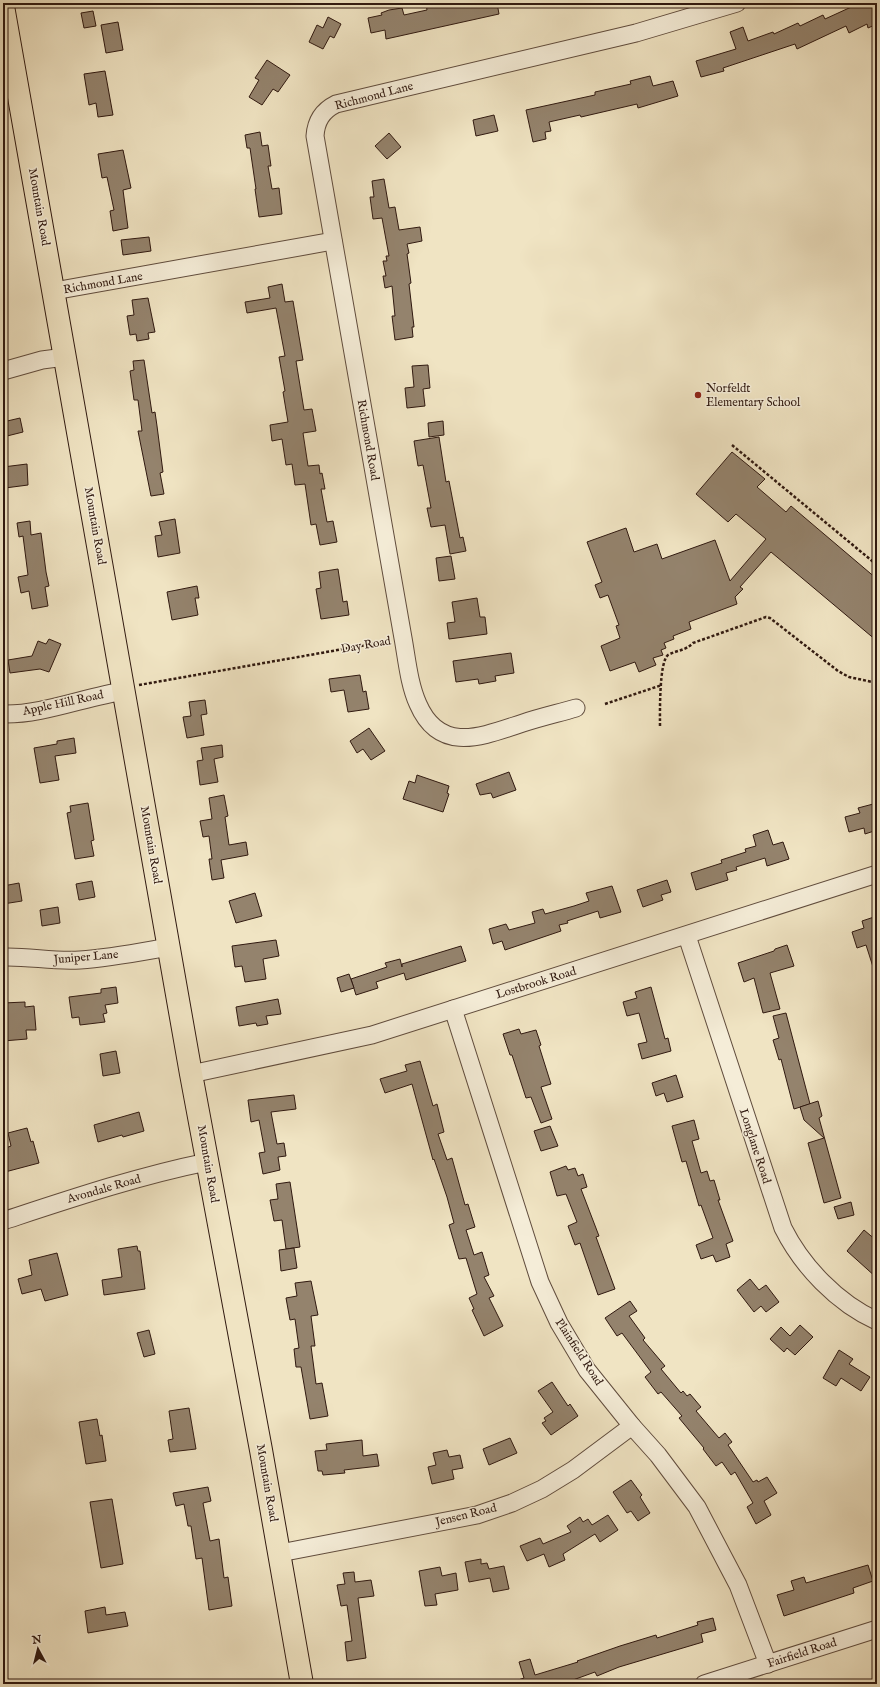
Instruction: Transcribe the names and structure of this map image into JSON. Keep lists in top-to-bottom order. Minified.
{"streets":{"main road":["Mountain Road"],"street":["Richmond Lane","Richmond Road","Day Road","Apple Hill Road","Juniper Lane","Lostbrook Road","Longlane Road","Avondale Road","Plainfield Road","Jensen Road","Fairfield Road"]},"crossings":[["Richmond Lane","Mountain Road"],["Richmond Lane","Richmond Road"],["Mountain Road","Day Road"],["Mountain Road","Apple Hill Road"],["Mountain Road","Juniper Lane"],["Mountain Road","Lostbrook Road"],["Mountain Road","Avondale Road"],["Mountain Road","Jensen Road"],["Richmond Road","Day Road"],["Day Road","Apple Hill Road"],["Lostbrook Road","Longlane Road"],["Lostbrook Road","Plainfield Road"],["Plainfield Road","Jensen Road"],["Plainfield Road","Fairfield Road"]],"places":["Norfeldt Elementary School"],"north":"top"}
